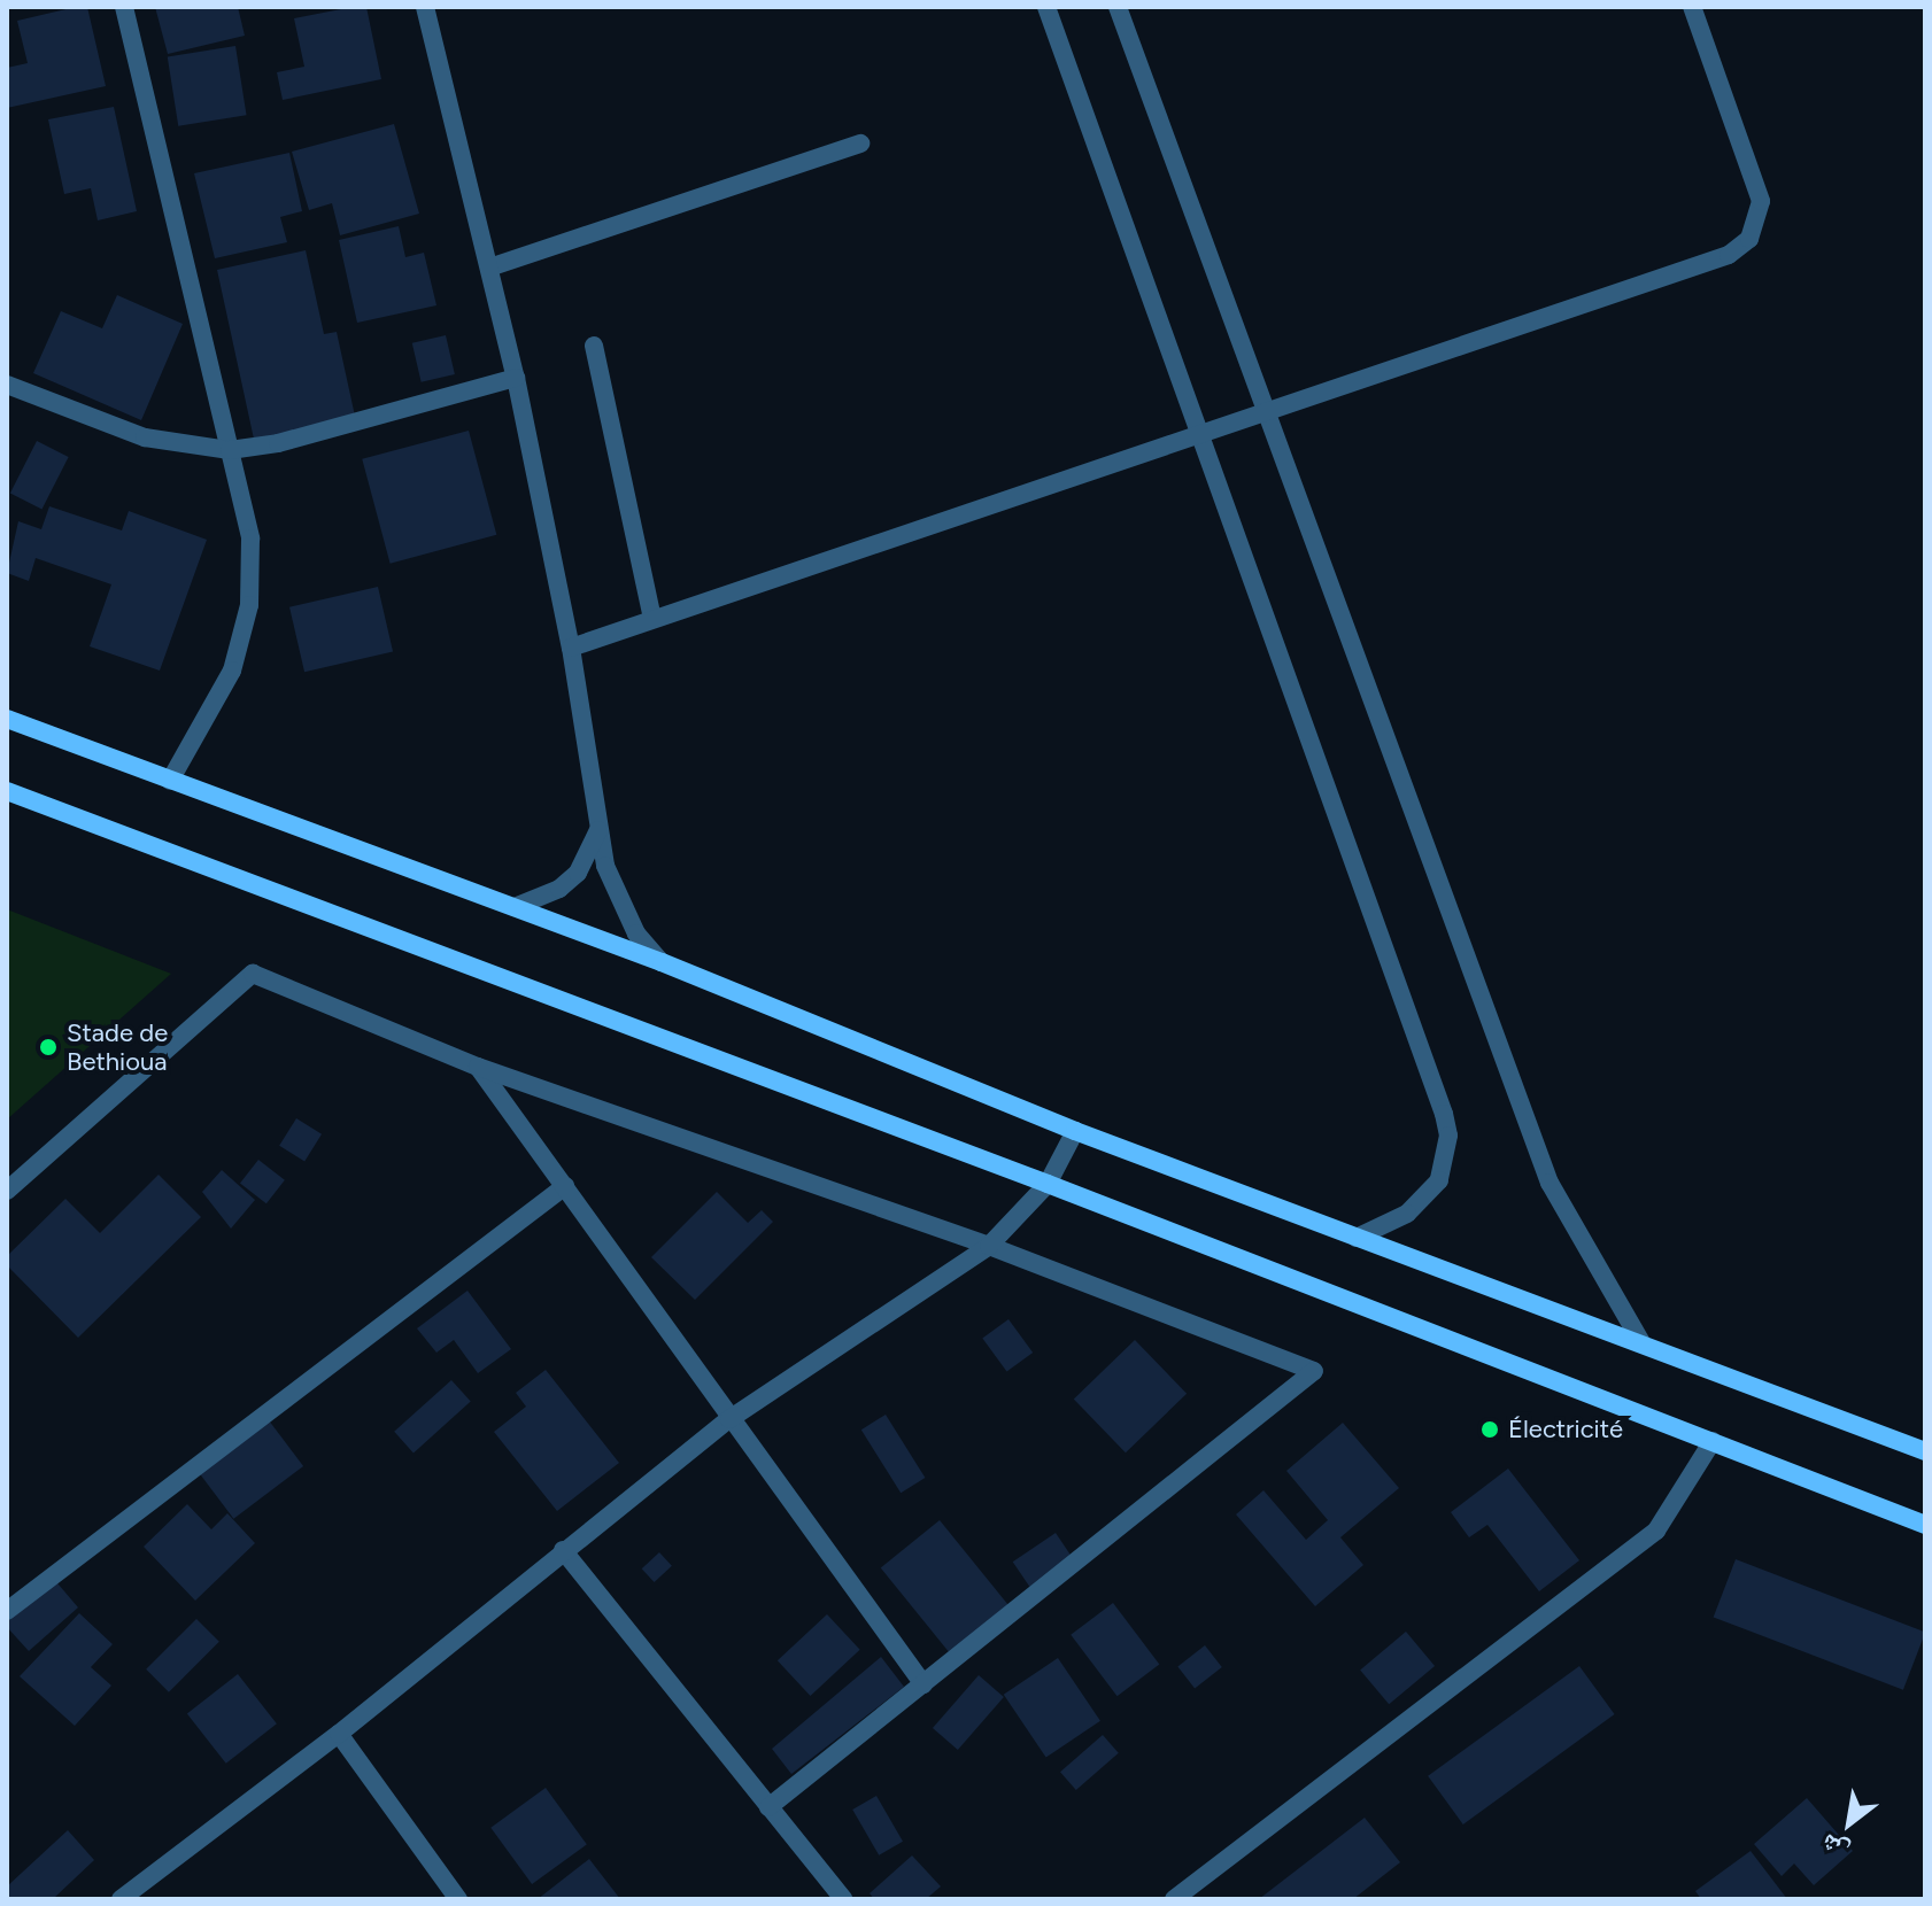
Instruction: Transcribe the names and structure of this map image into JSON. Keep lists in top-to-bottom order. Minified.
{"places":["Stade de Bethioua","Électricité"],"north":"bottom left"}
